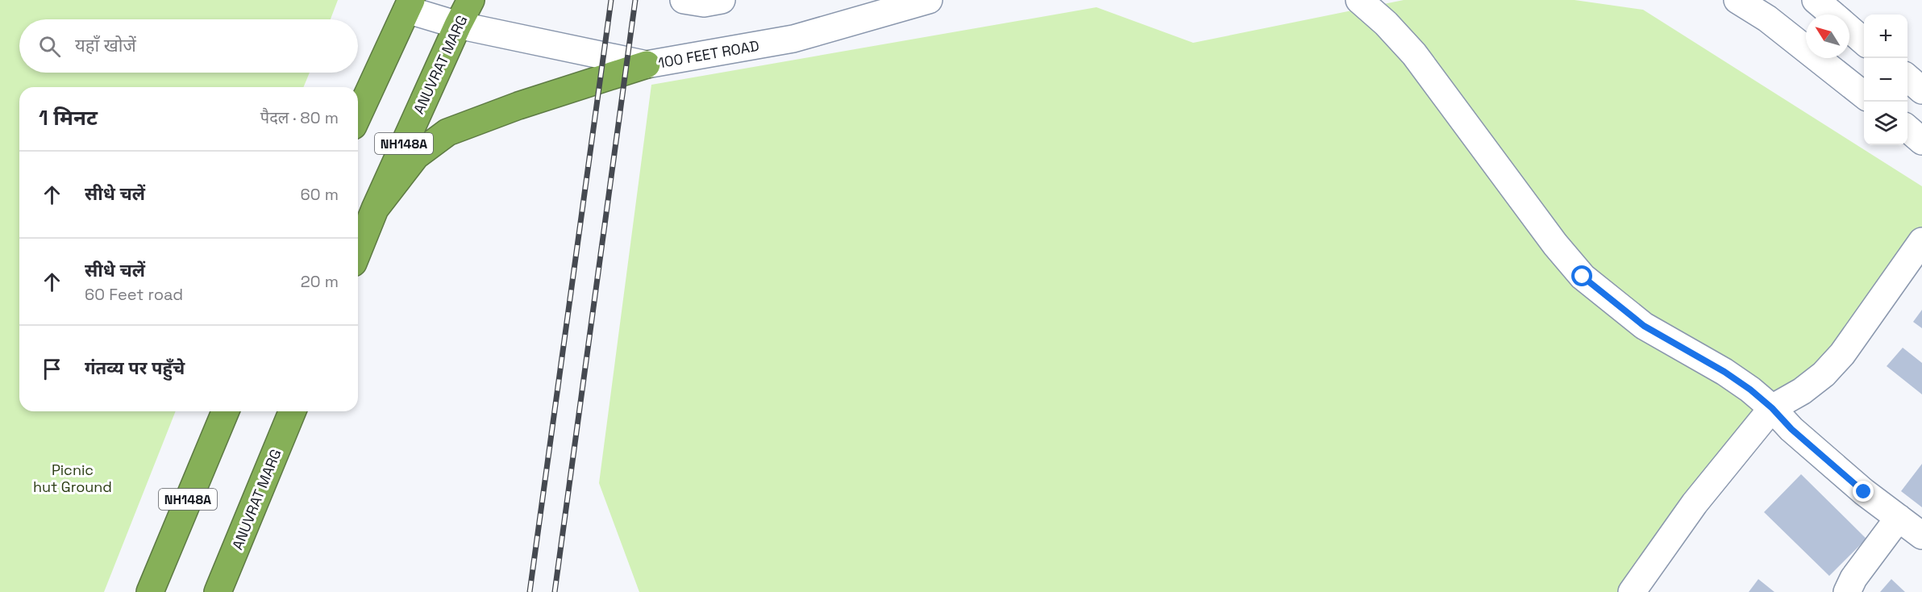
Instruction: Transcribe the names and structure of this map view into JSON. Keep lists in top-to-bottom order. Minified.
{"streets":{"highway":["ANUVRAT MARG","NH148A"],"street":["100 FEET ROAD"]},"crossings":[["100 FEET ROAD","ANUVRAT MARG"]],"parks":["Picnic hut Ground"],"north":"top left","page":{"map_buttons":["+","−"],"search":"यहाँ खोजें","heading":["1 मिनट","पैदल · 80 m"],"list":[["सीधे चलें","60 m"],["सीधे चलें","60 Feet road","20 m"],"गंतव्य पर पहुँचे"]}}
